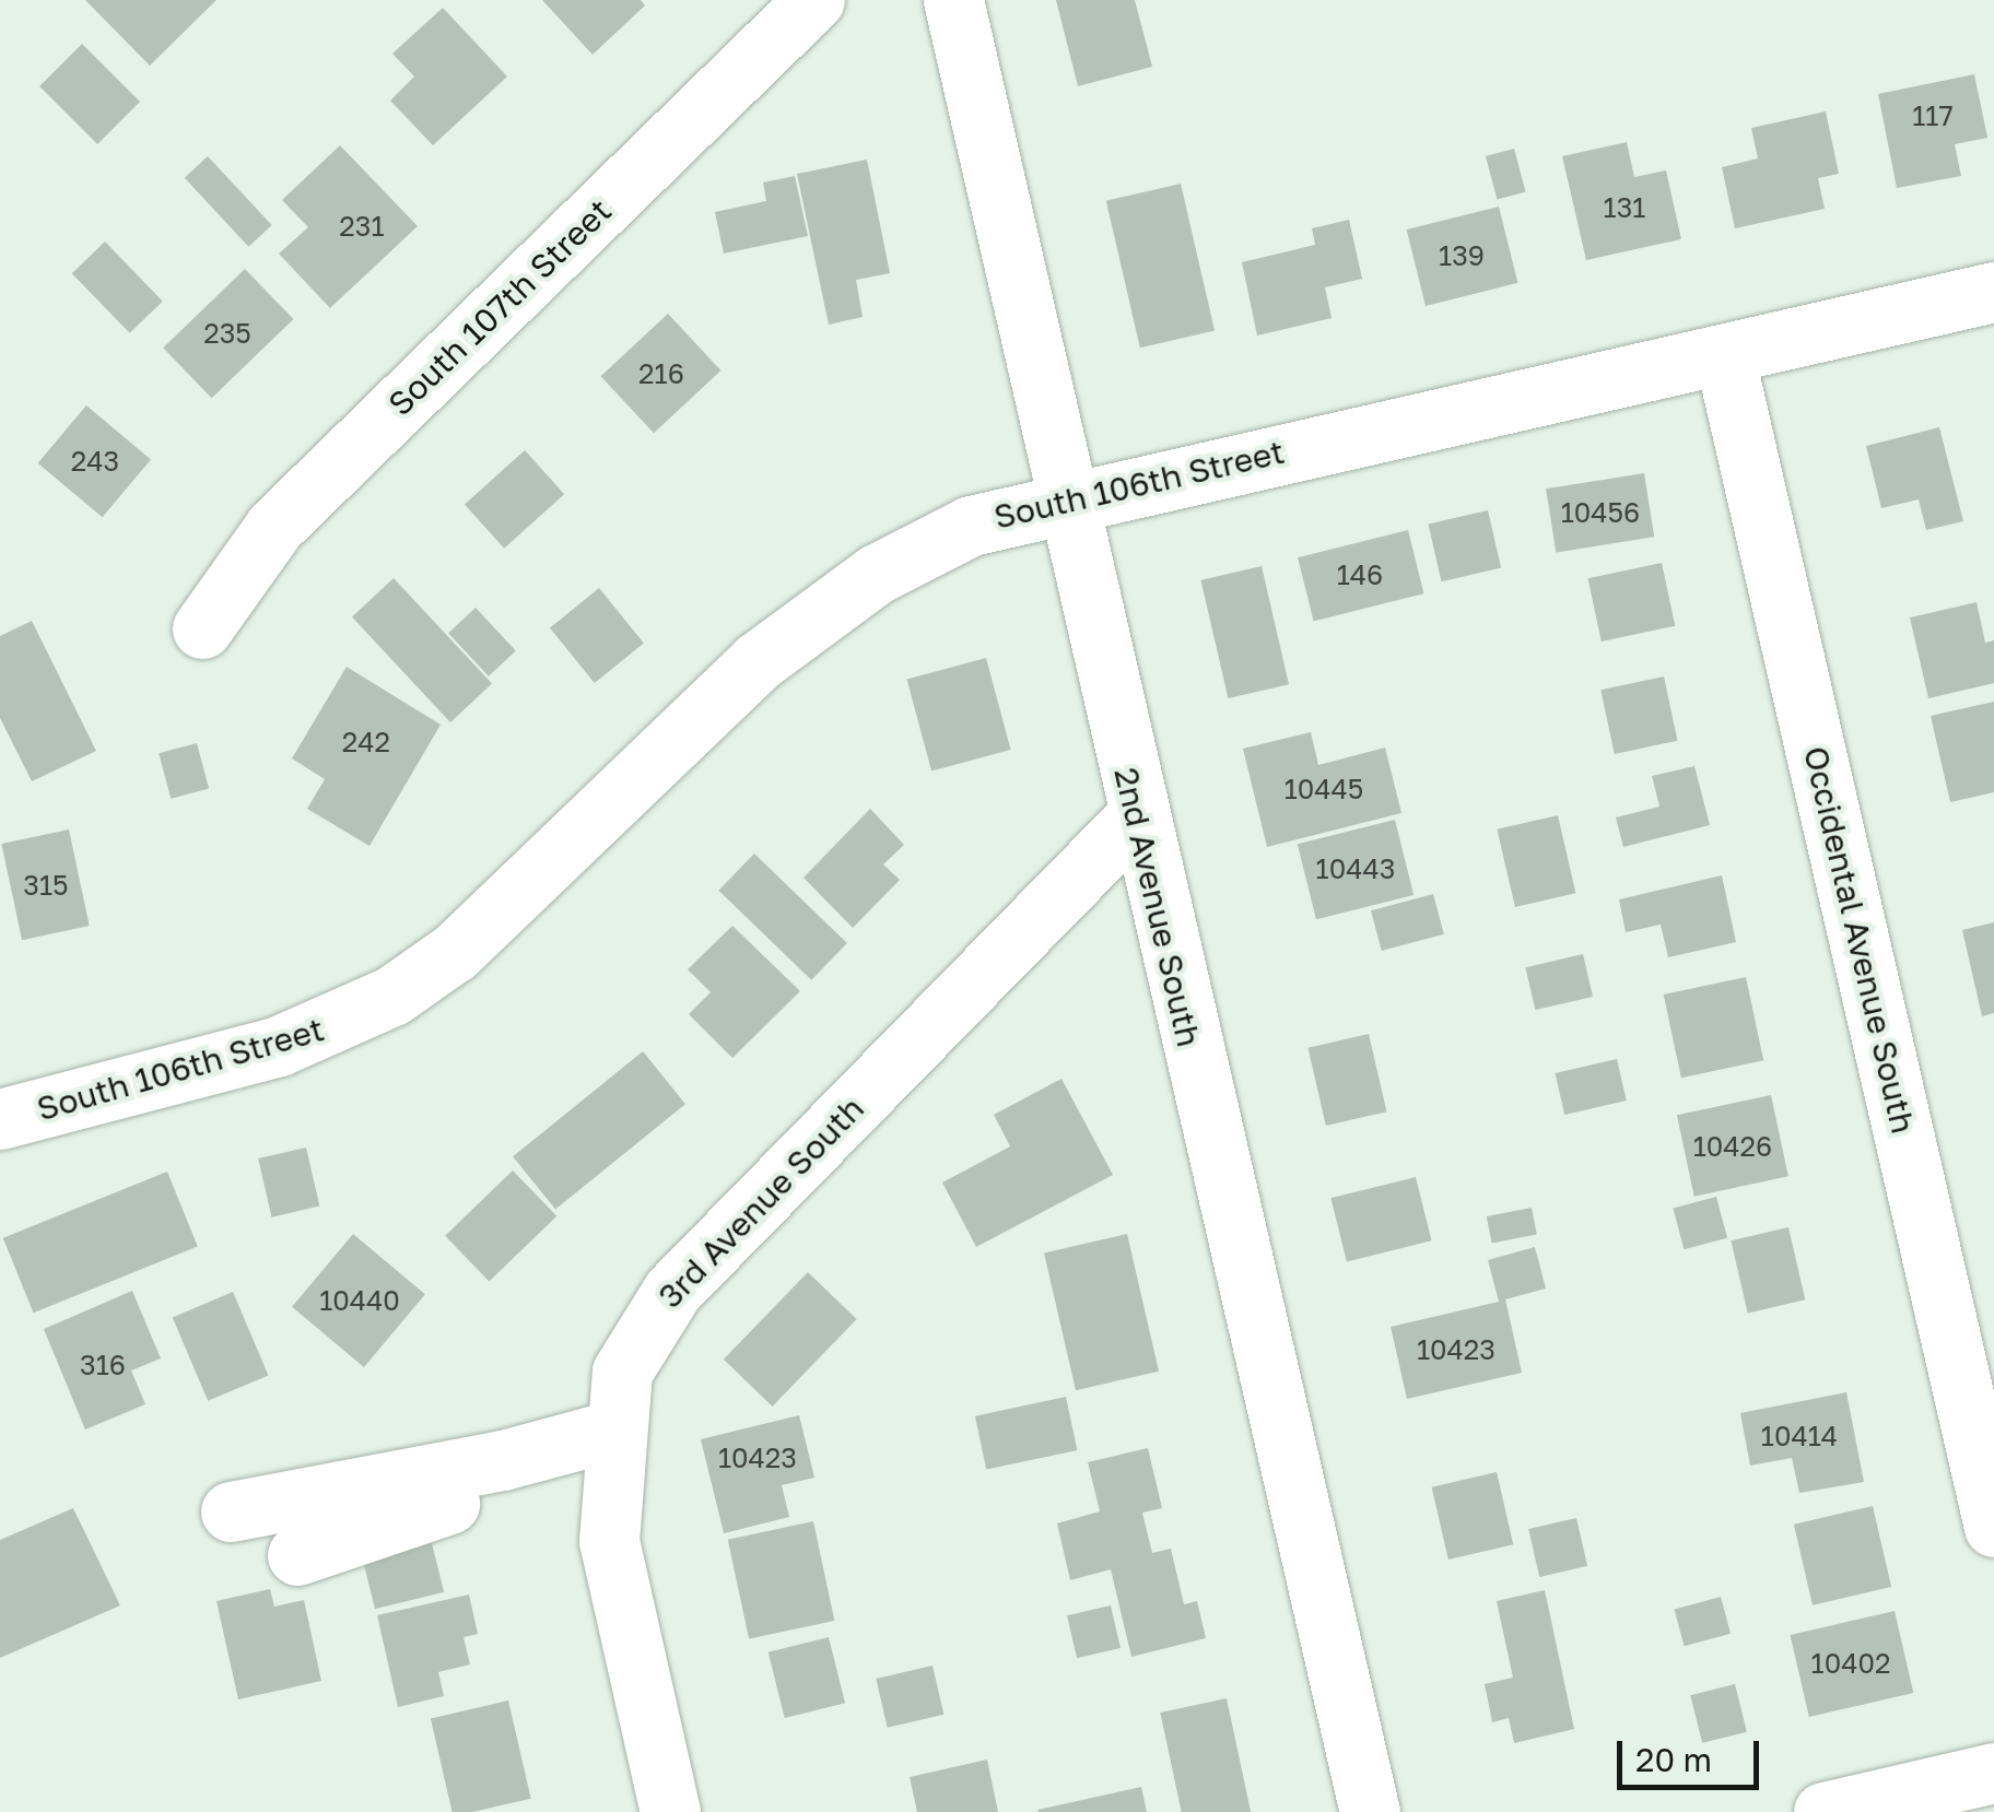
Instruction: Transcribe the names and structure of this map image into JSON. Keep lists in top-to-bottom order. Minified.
{"streets":{"street":["South 107th Street","South 106th Street","2nd Avenue South","Occidental Avenue South","3rd Avenue South"]},"crossings":[["South 106th Street","2nd Avenue South"],["South 106th Street","Occidental Avenue South"],["2nd Avenue South","3rd Avenue South"]],"house_numbers":["117","131","231","139","235","216","243","10456","146","242","10445","10443","315","10426","10440","10423","316","10414","10423","10402"],"scale_bar":"20 m"}
